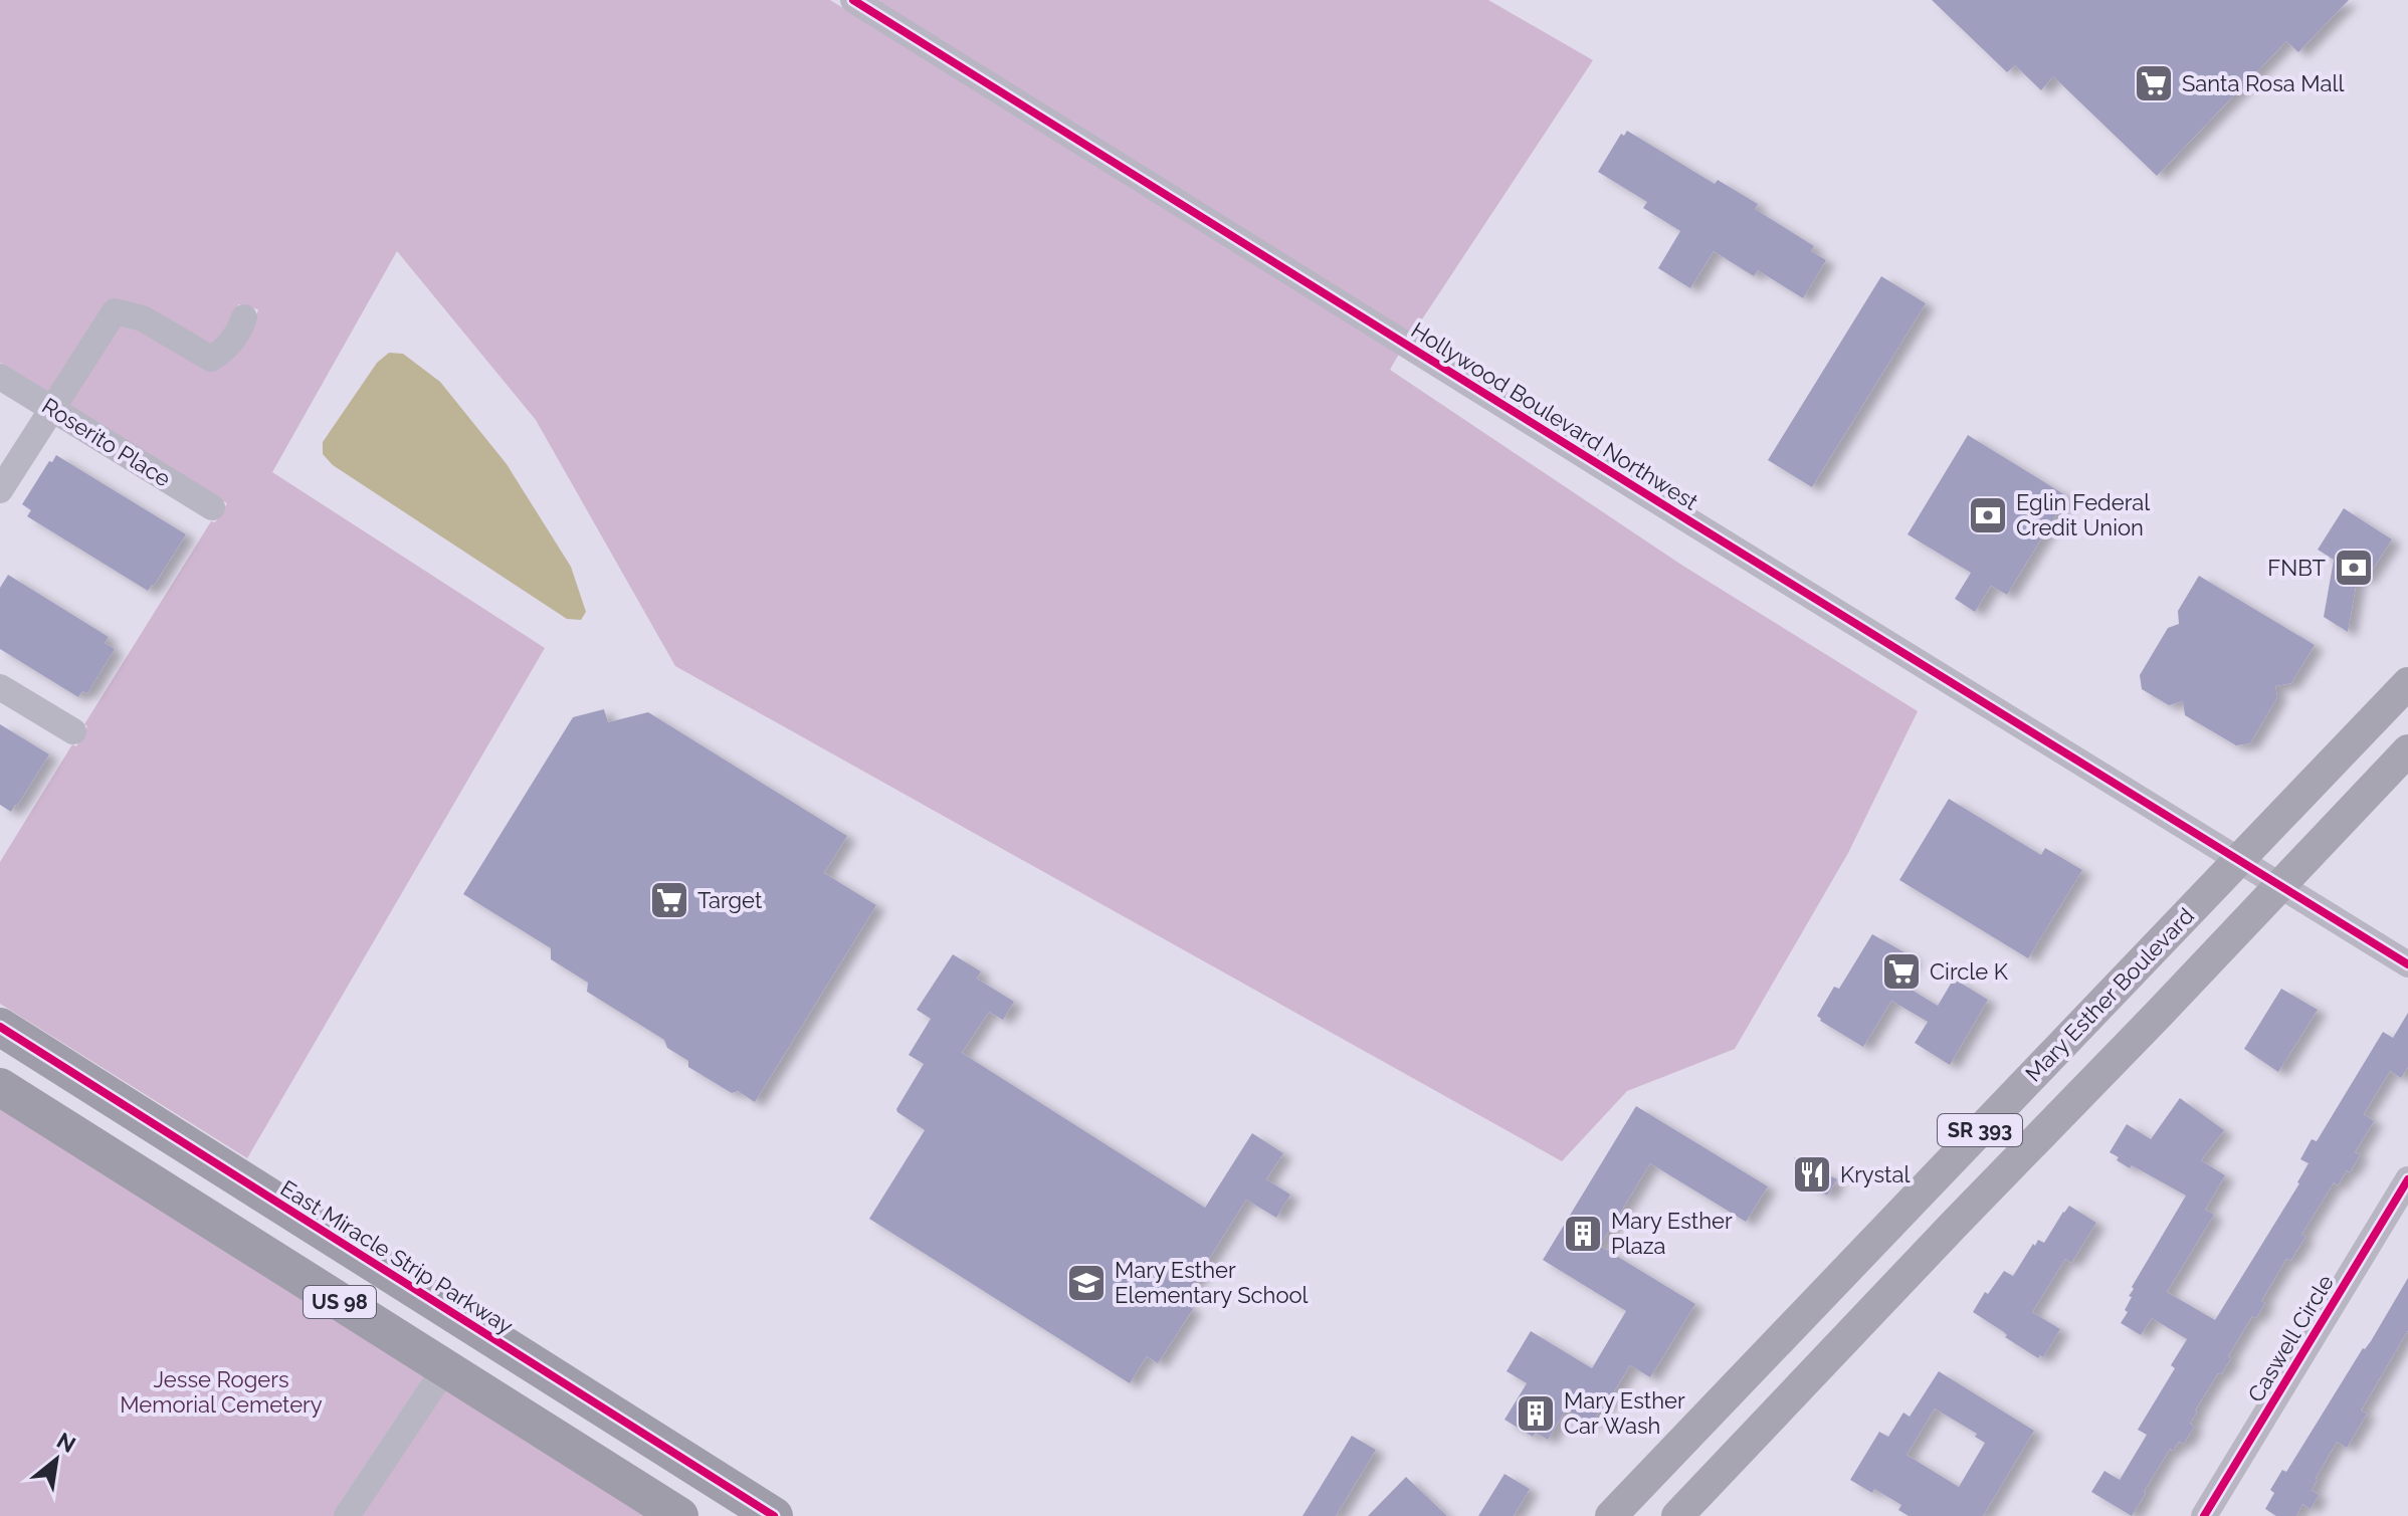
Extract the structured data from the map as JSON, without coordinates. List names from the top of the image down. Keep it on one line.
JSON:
{"streets":{"highway":["East Miracle Strip Parkway","US 98"],"main road":["Mary Esther Boulevard","SR 393"],"street":["Hollywood Boulevard Northwest","Roserito Place","Caswell Circle"]},"crossings":[["Hollywood Boulevard Northwest","Mary Esther Boulevard"],["Hollywood Boulevard Northwest","SR 393"]],"parks":["Jesse Rogers Memorial Cemetery"],"places":{"supermarket":["Santa Rosa Mall","Target","Circle K"],"bank":["Eglin Federal Credit Union","FNBT"],"restaurant":["Krystal"],"building":["Mary Esther Plaza","Mary Esther Car Wash"],"school or university":["Mary Esther Elementary School"]},"north":"top right"}
